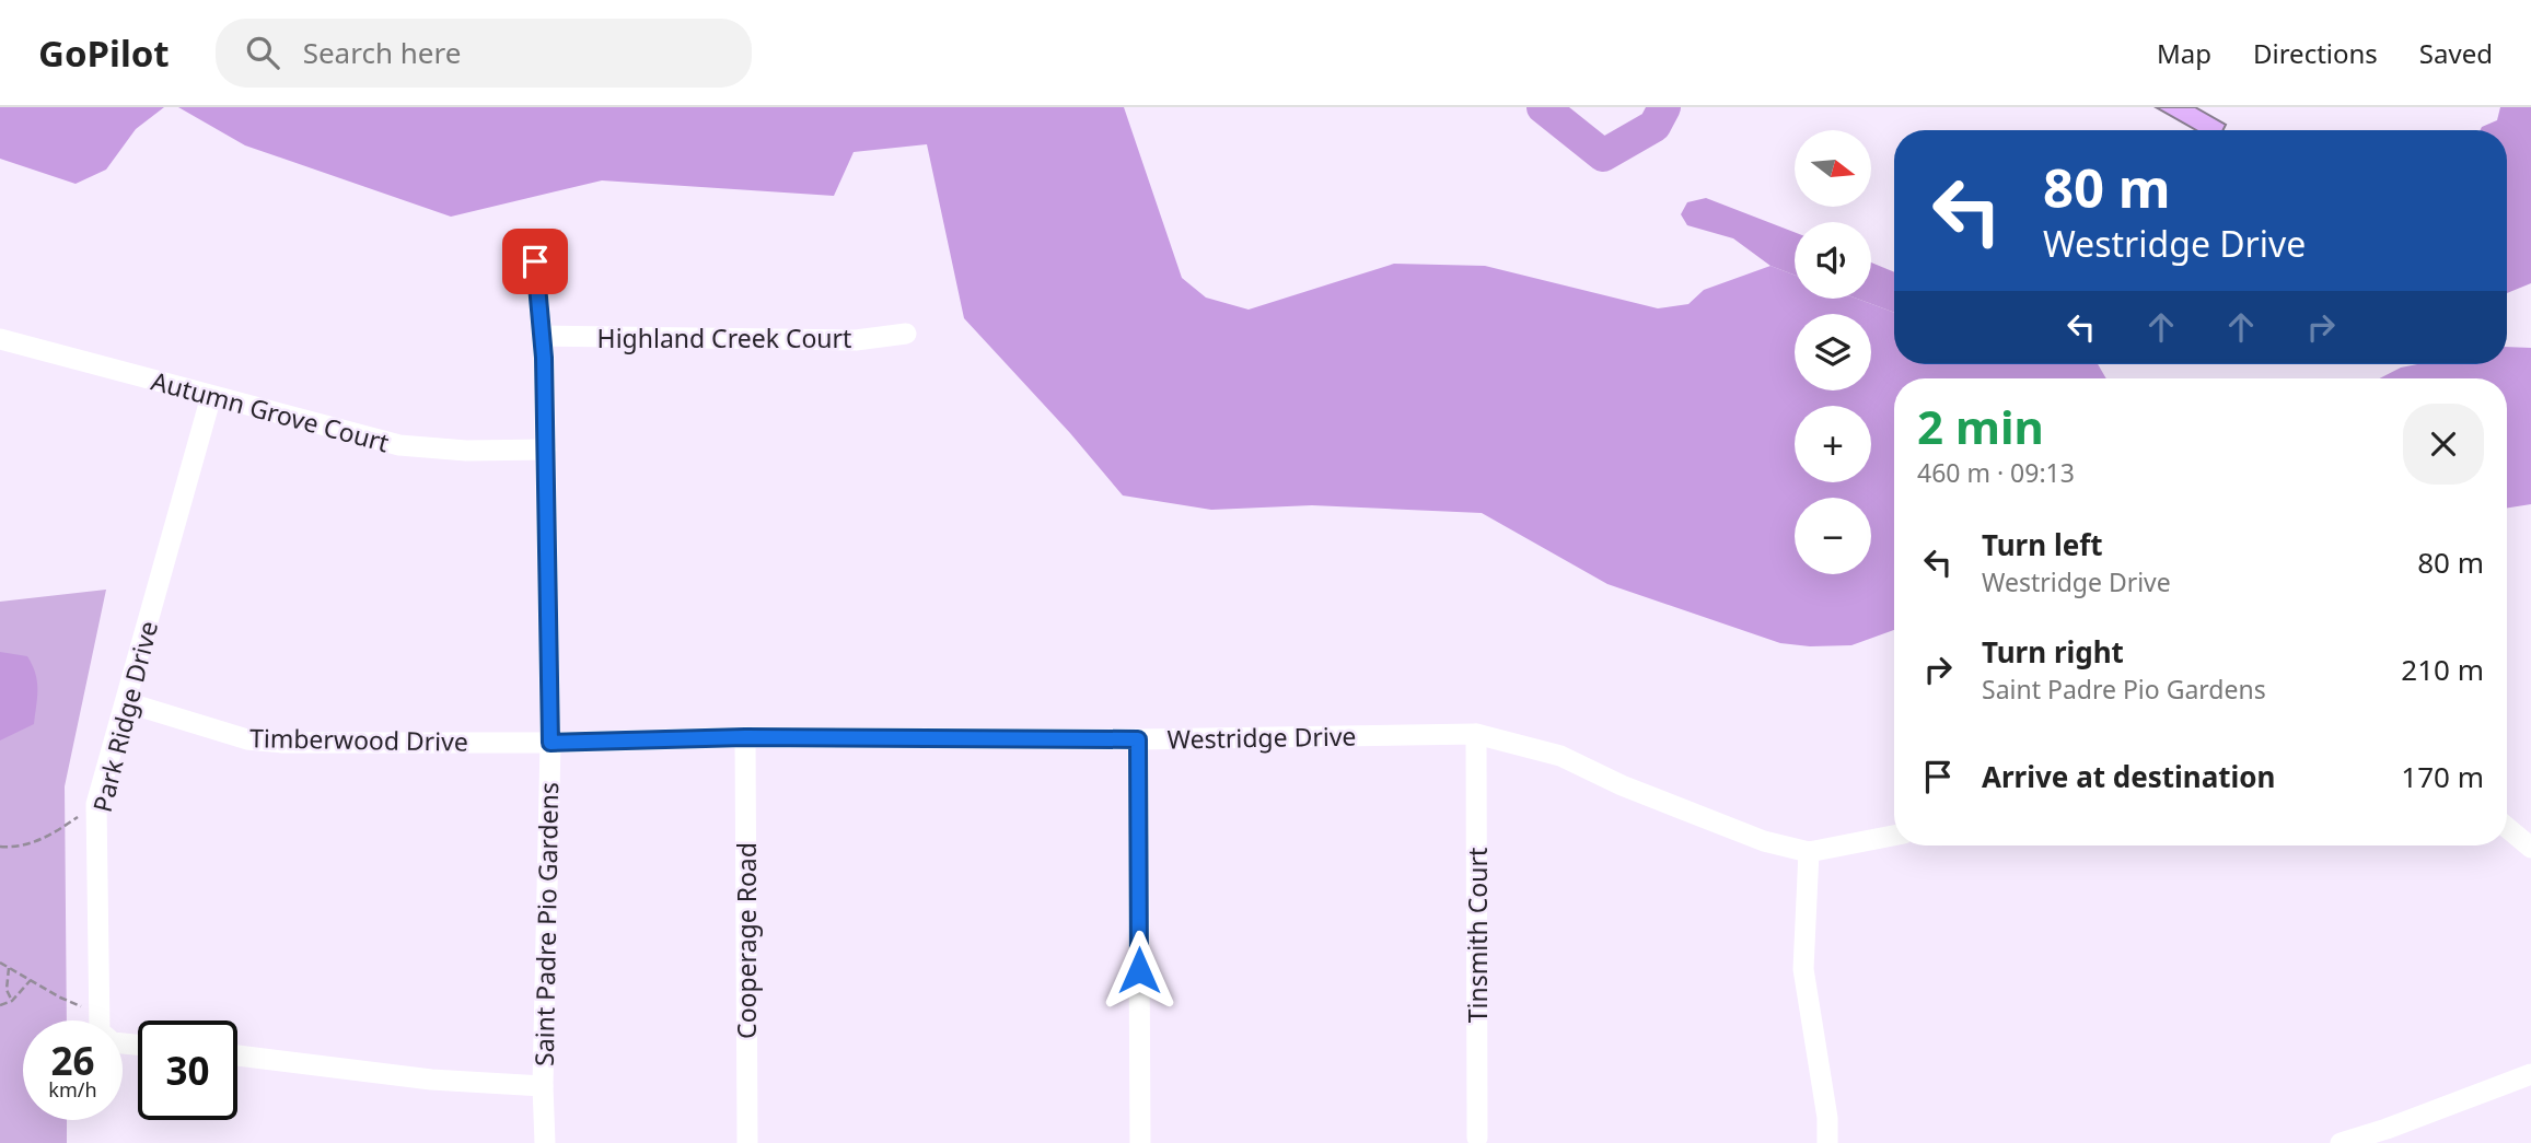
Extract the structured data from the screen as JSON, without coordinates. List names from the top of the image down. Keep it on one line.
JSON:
{"streets":{"street":["Highland Creek Court","Autumn Grove Court","Park Ridge Drive","Westridge Drive","Timberwood Drive","Saint Padre Pio Gardens","Tinsmith Court","Cooperage Road"]},"crossings":[["Highland Creek Court","Saint Padre Pio Gardens"],["Autumn Grove Court","Park Ridge Drive"],["Autumn Grove Court","Saint Padre Pio Gardens"],["Park Ridge Drive","Timberwood Drive"],["Westridge Drive","Timberwood Drive"],["Westridge Drive","Saint Padre Pio Gardens"],["Westridge Drive","Tinsmith Court"],["Westridge Drive","Cooperage Road"],["Timberwood Drive","Saint Padre Pio Gardens"]],"north":"right","page":{"header":"GoPilot","search":"Search here","nav":["Map","Directions","Saved"],"map_buttons":["+","−"],"turn":["80 m","Westridge Drive"],"heading":["2 min","460 m · 09:13"],"list":[{"name":"Turn left","note":"Westridge Drive","value":"80 m"},{"name":"Turn right","note":"Saint Padre Pio Gardens","value":"210 m"},{"name":"Arrive at destination","value":"170 m"}],"speed":"26 km/h","limit":"30"}}
